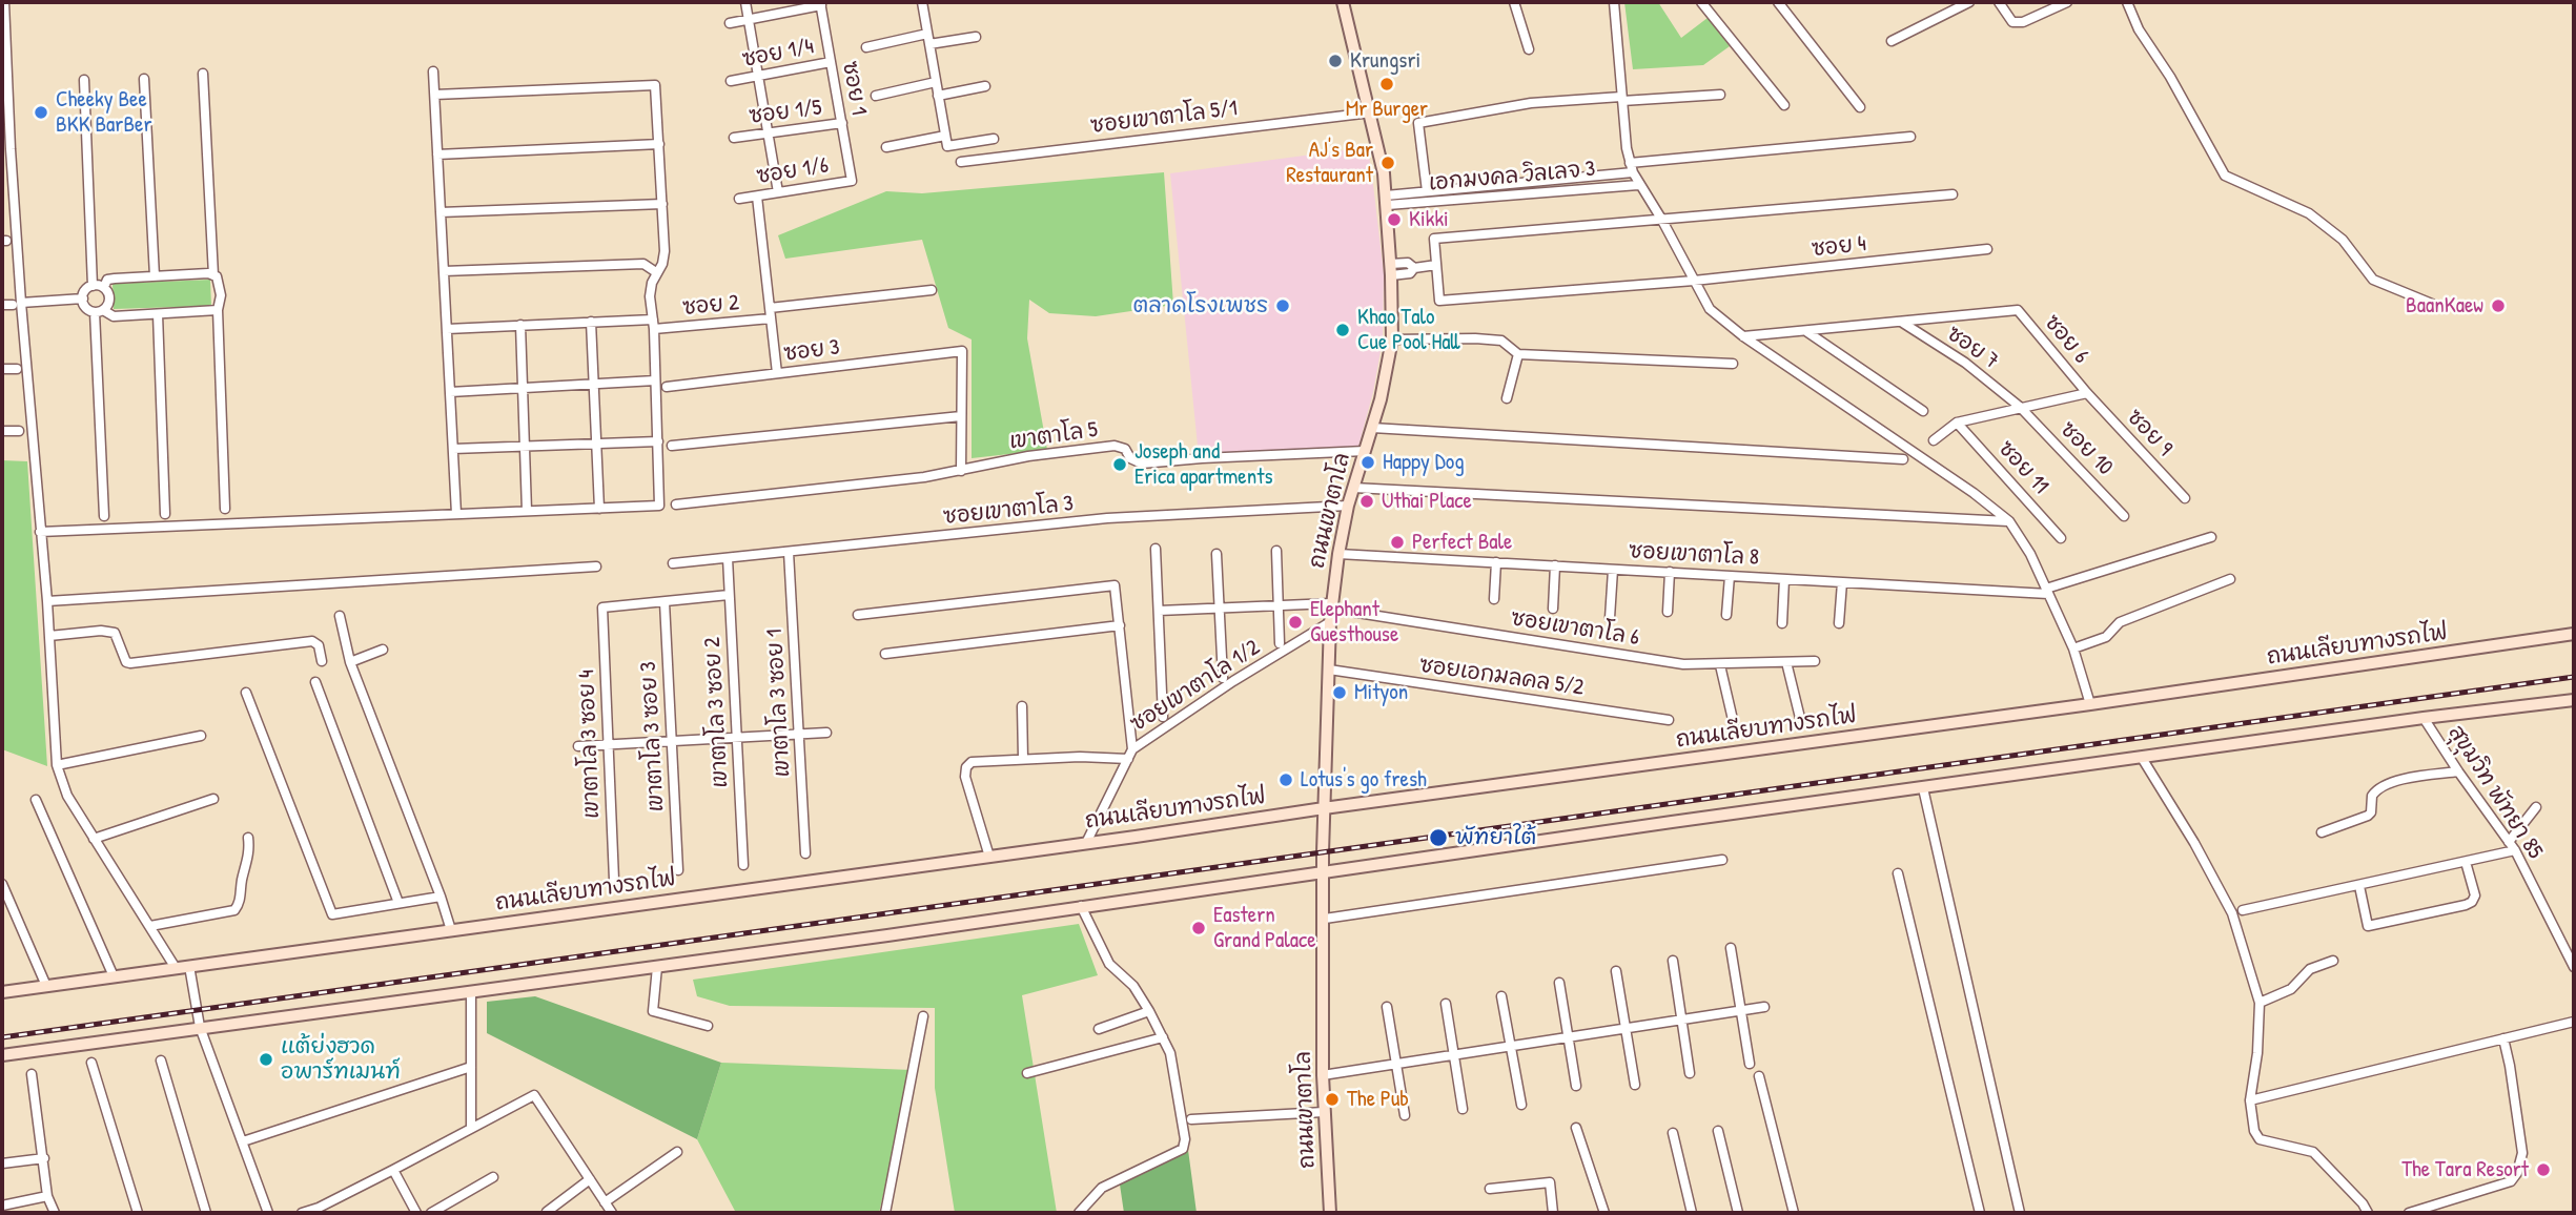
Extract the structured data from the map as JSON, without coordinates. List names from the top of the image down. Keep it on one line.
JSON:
{"streets":{"street":["ซอย 1/4","ซอย 1","ซอย 1/5","ซอยเขาตาโล 5/1","ซอย 1/6","เอกมงคล วิลเลจ 3","ซอย 4","ซอย 2","ซอย 6","ซอย 7","ซอย 3","ซอย 9","เขาตาโล 5","ซอย 10","ซอย 11","ซอยเขาตาโล 3","ถนนเขาตาโล","ซอยเขาตาโล 8","ซอยเขาตาโล 6","ถนนเลียบทางรถไฟ","ซอยเอกมลคล 5/2","ซอยเขาตาโล 1/2","เขาตาโล 3 ซอย 1","เขาตาโล 3 ซอย 2","เขาตาโล 3 ซอย 3","เขาตาโล 3 ซอย 4","สุขุมวิท พัทยา 85"]},"crossings":[["ซอย 1/4","ซอย 1"],["ซอย 1","ซอย 1/5"],["ซอย 1","ซอย 1/6"],["ซอยเขาตาโล 5/1","ถนนเขาตาโล"],["เอกมงคล วิลเลจ 3","ถนนเขาตาโล"],["ซอย 6","ซอย 7"],["ซอย 6","ซอย 9"],["ซอย 7","ซอย 10"],["เขาตาโล 5","ถนนเขาตาโล"],["ซอยเขาตาโล 3","ถนนเขาตาโล"],["ซอยเขาตาโล 3","เขาตาโล 3 ซอย 1"],["ซอยเขาตาโล 3","เขาตาโล 3 ซอย 2"],["ถนนเขาตาโล","ซอยเขาตาโล 8"],["ถนนเขาตาโล","ซอยเขาตาโล 6"],["ถนนเขาตาโล","ถนนเลียบทางรถไฟ"],["ถนนเขาตาโล","ซอยเอกมลคล 5/2"],["ถนนเขาตาโล","ซอยเขาตาโล 1/2"],["ถนนเลียบทางรถไฟ","ซอยเขาตาโล 1/2"],["เขาตาโล 3 ซอย 3","เขาตาโล 3 ซอย 4"]],"places":["Krungsri","Mr Burger","Cheeky Bee BKK BarBer","AJ's Bar Restaurant","Kikki","ตลาดโรงเพชร","BaanKaew","Khao Talo Cue Pool Hall","Happy Dog","Joseph and Erica apartments","Uthai Place","Perfect Bale","Elephant Guesthouse","Mityon","Lotus's go fresh","พัทยาใต้","Eastern Grand Palace","แต้ย่งฮวด อพาร์ทเมนท์","The Pub","The Tara Resort"]}
